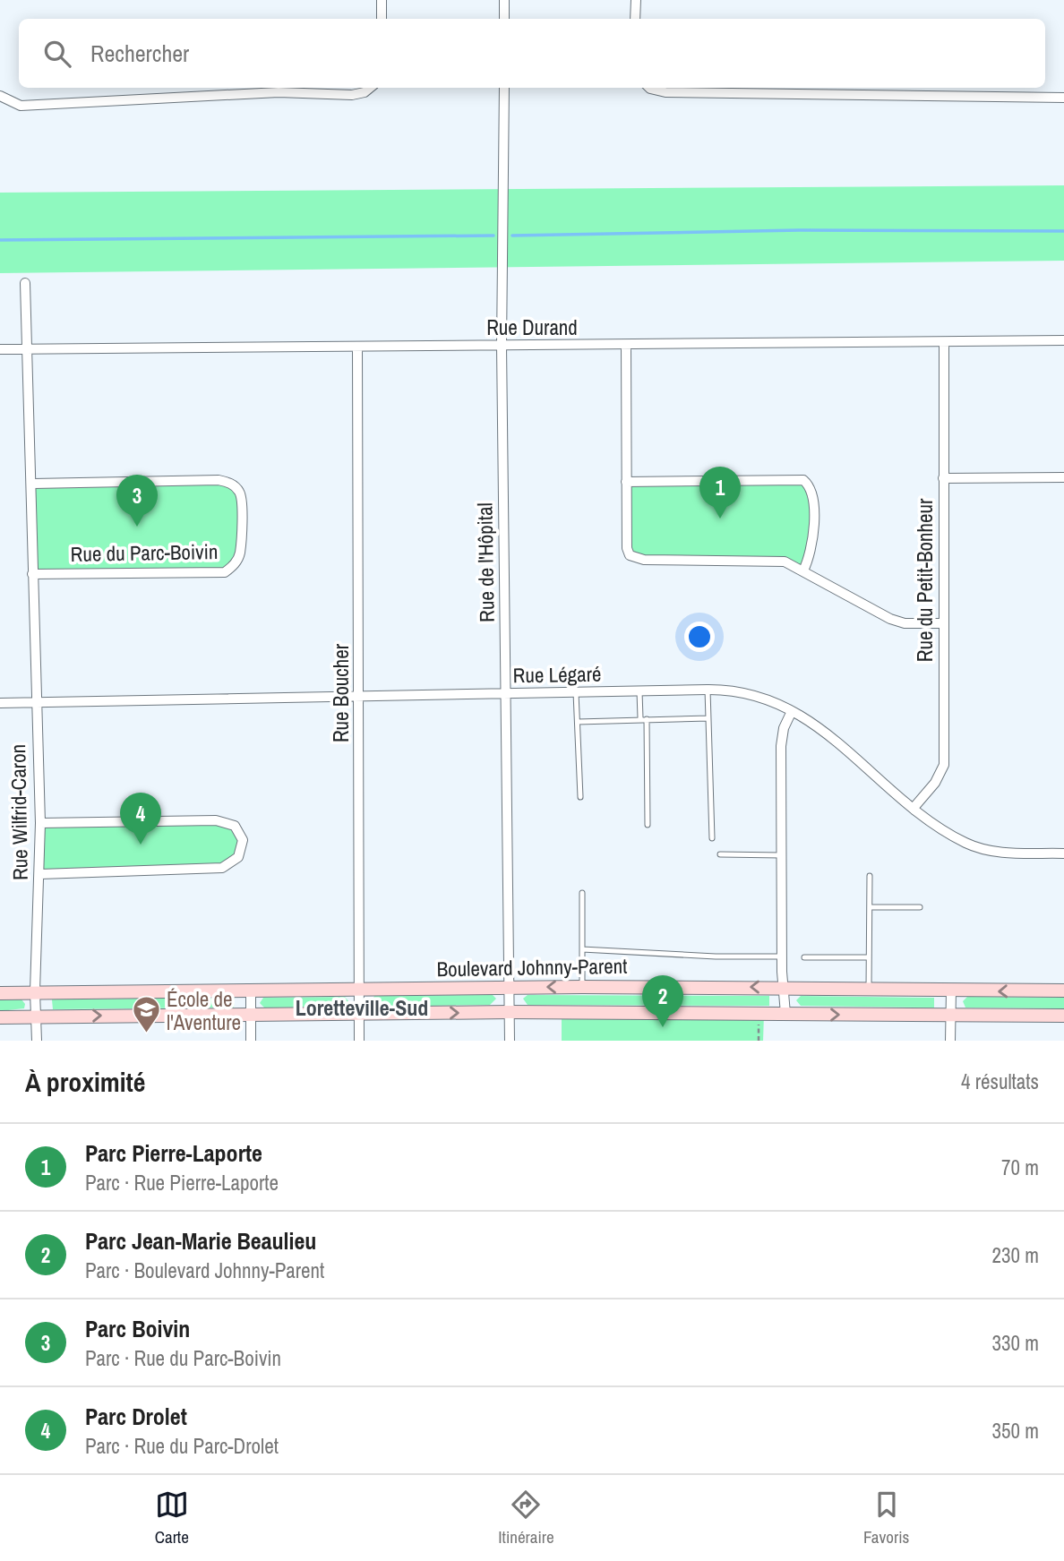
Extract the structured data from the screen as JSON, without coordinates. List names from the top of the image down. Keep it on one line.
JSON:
{"streets":{"street":["Rue Durand","Rue du Parc-Boivin","Rue de l'Hôpital","Rue du Petit-Bonheur","Rue Légaré","Rue Boucher","Rue Wilfrid-Caron","Boulevard Johnny-Parent"]},"crossings":[["Rue Durand","Rue de l'Hôpital"],["Rue Durand","Rue du Petit-Bonheur"],["Rue Durand","Rue Boucher"],["Rue Durand","Rue Wilfrid-Caron"],["Rue du Parc-Boivin","Rue Wilfrid-Caron"],["Rue de l'Hôpital","Rue Légaré"],["Rue de l'Hôpital","Boulevard Johnny-Parent"],["Rue du Petit-Bonheur","Rue Légaré"],["Rue Légaré","Rue Boucher"],["Rue Légaré","Rue Wilfrid-Caron"],["Rue Boucher","Boulevard Johnny-Parent"],["Rue Wilfrid-Caron","Boulevard Johnny-Parent"]],"districts":["Loretteville-Sud"],"places":{"school or university":["École de l'Aventure"]},"page":{"search":"Rechercher","pins":["1","3","4","2"],"heading":["À proximité","4 résultats"],"list":[{"mark":"1","name":"Parc Pierre-Laporte","note":"Parc · Rue Pierre-Laporte","value":"70 m"},{"mark":"2","name":"Parc Jean-Marie Beaulieu","note":"Parc · Boulevard Johnny-Parent","value":"230 m"},{"mark":"3","name":"Parc Boivin","note":"Parc · Rue du Parc-Boivin","value":"330 m"},{"mark":"4","name":"Parc Drolet","note":"Parc · Rue du Parc-Drolet","value":"350 m"}],"nav":["Carte","Itinéraire","Favoris"]}}
